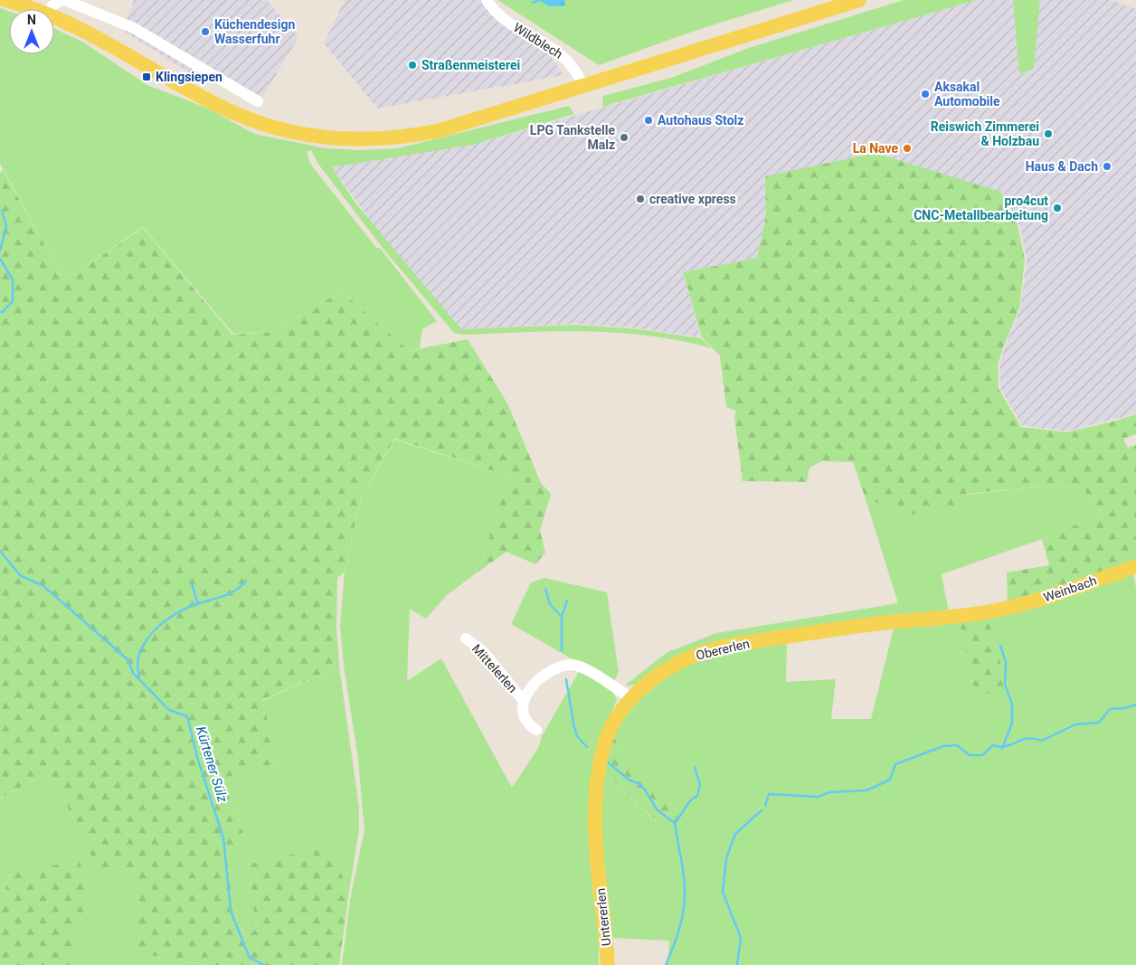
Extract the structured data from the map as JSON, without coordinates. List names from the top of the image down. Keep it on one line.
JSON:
{"streets":{"main road":["Weinbach","Obererlen","Untererlen"],"street":["Wildblech","Mittelerlen"]},"crossings":[["Weinbach","Obererlen"],["Obererlen","Mittelerlen"],["Obererlen","Untererlen"]],"water":["Kürtener Sülz"],"places":{"other":["Küchendesign Wasserfuhr","Straßenmeisterei","Aksakal Automobile","Autohaus Stolz","Reiswich Zimmerei & Holzbau","LPG Tankstelle Malz","La Nave","Haus & Dach","creative xpress","pro4cut CNC-Metallbearbeitung"],"transit":["Klingsiepen"]},"north":"top"}
